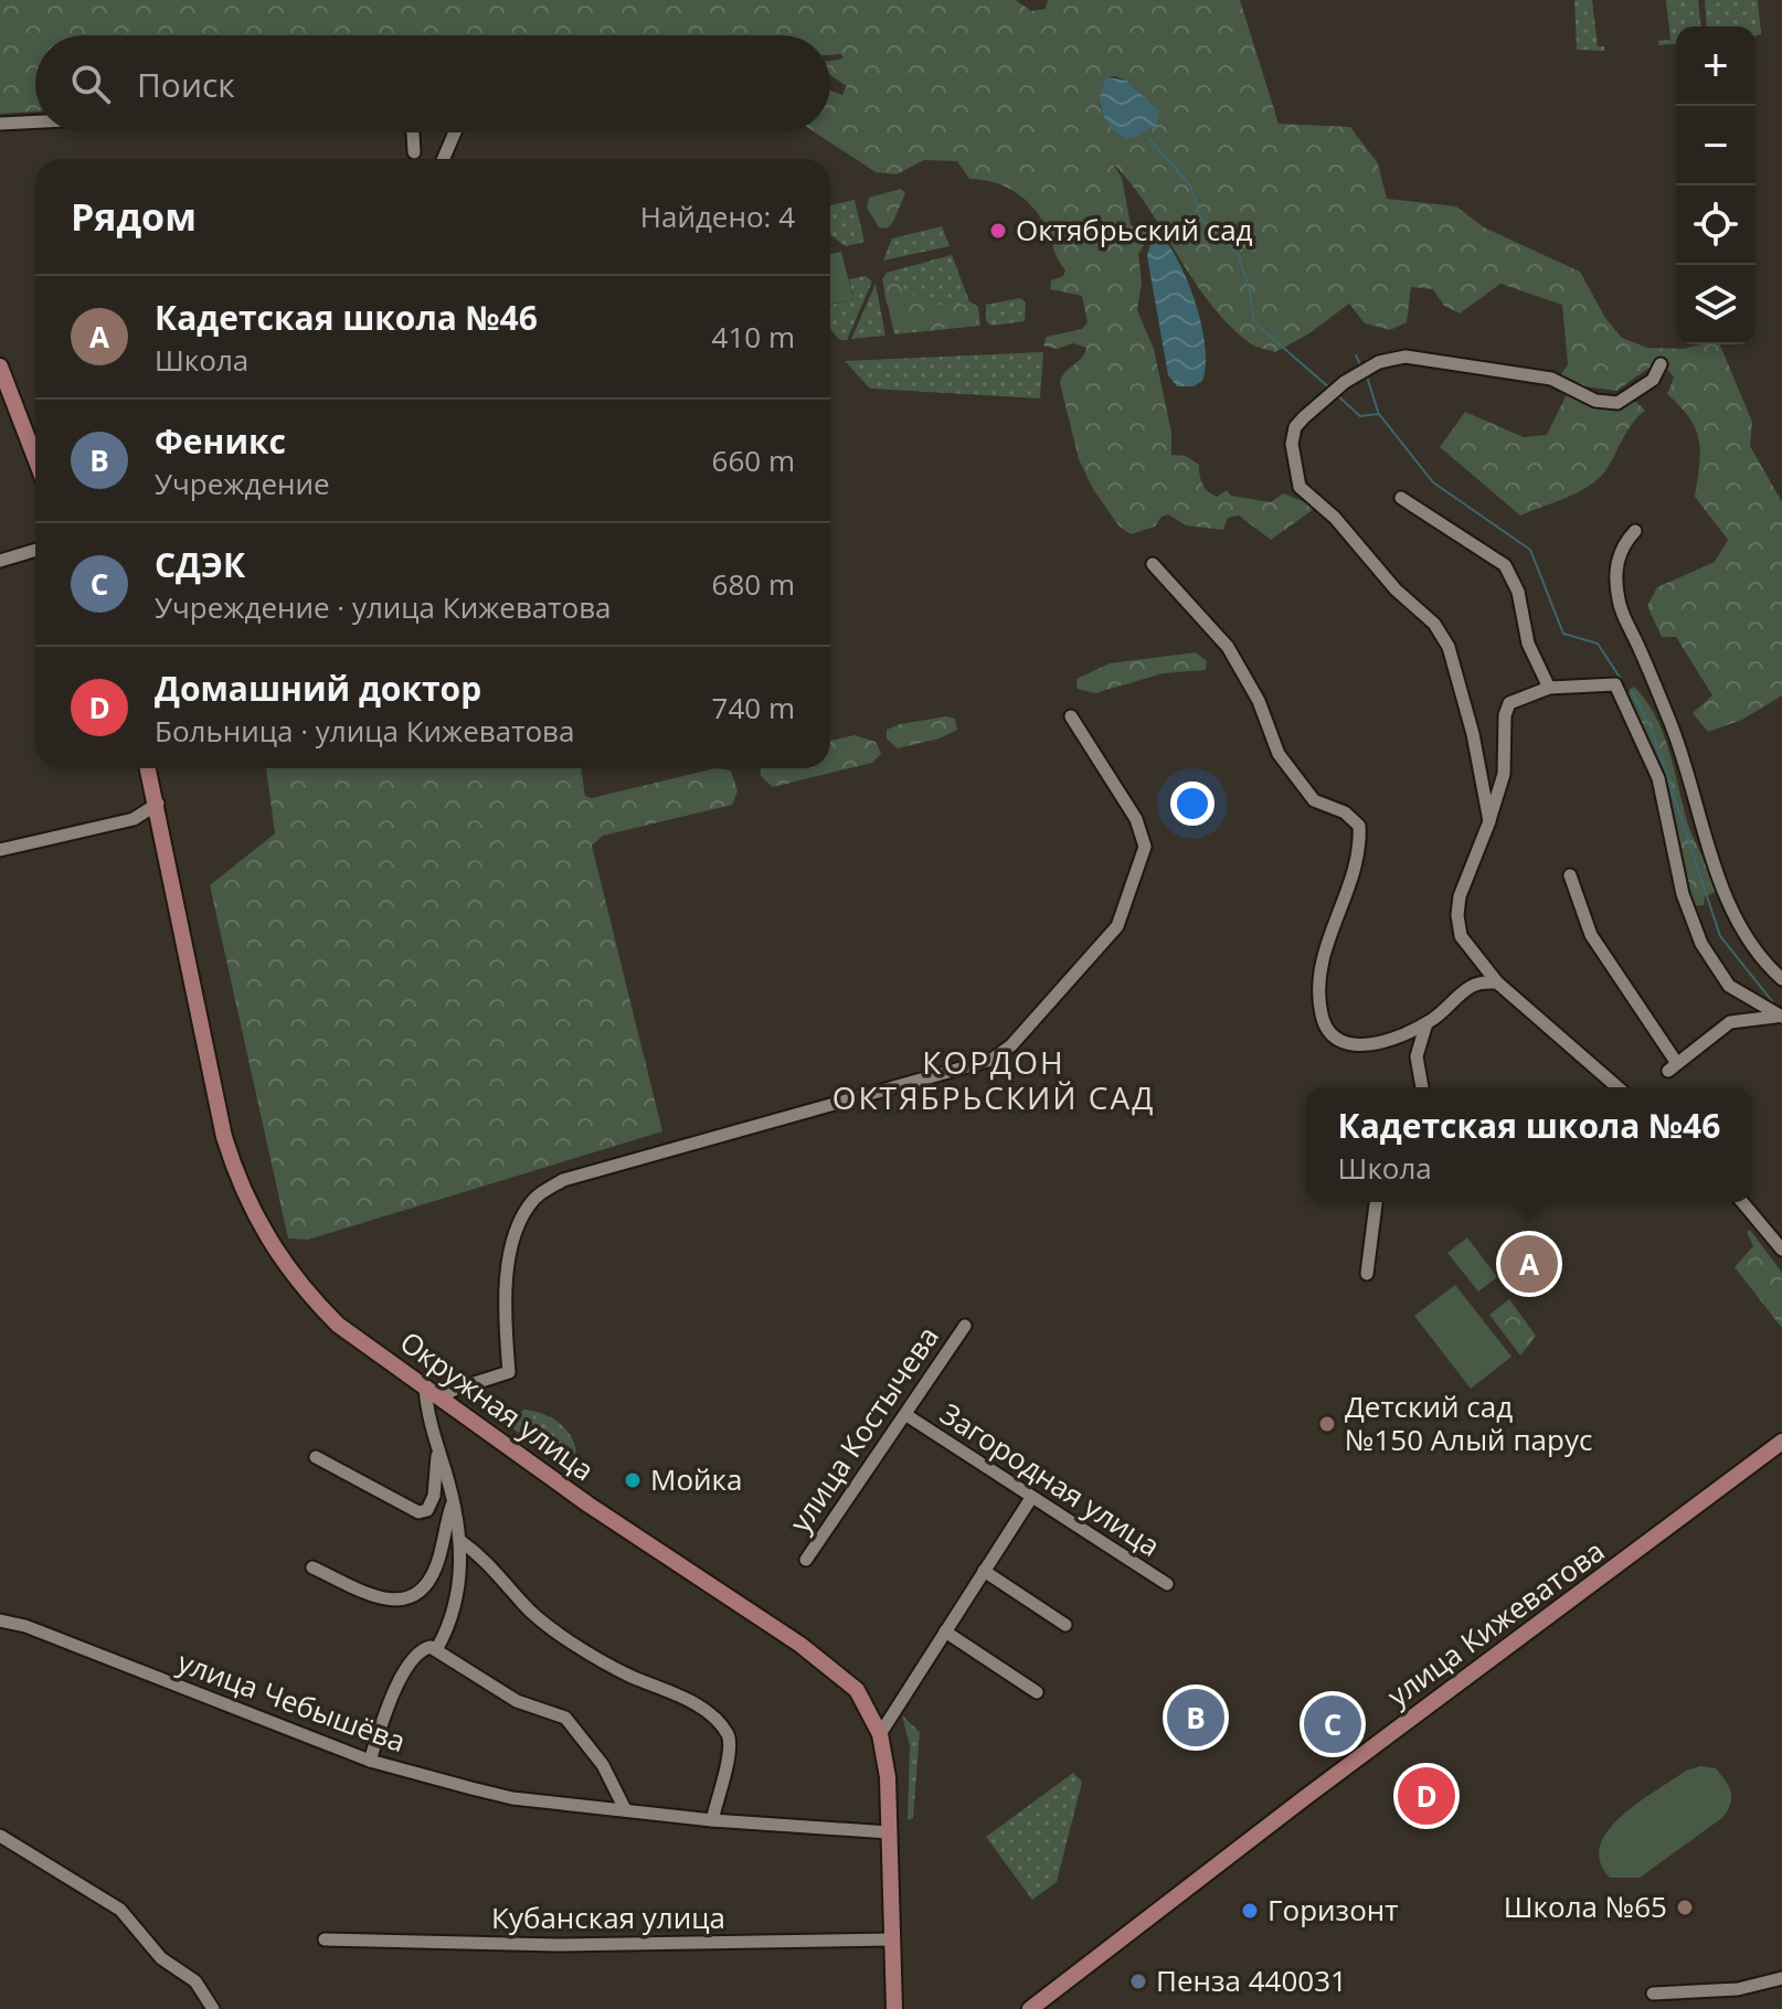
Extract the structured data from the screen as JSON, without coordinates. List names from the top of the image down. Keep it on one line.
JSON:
{"streets":{"main road":["Окружная улица","улица Кижеватова"],"street":["улица Костычева","Загородная улица","улица Чебышёва","Кубанская улица"]},"crossings":[["Окружная улица","улица Чебышёва"],["Окружная улица","Кубанская улица"],["улица Костычева","Загородная улица"]],"districts":["КОРДОН ОКТЯБРЬСКИЙ САД"],"places":["Октябрьский сад","Детский сад №150 Алый парус","Мойка","Школа №65","Горизонт","Пенза 440031"],"page":{"map_buttons":["+","−"],"search":"Поиск","heading":["Рядом","Найдено: 4"],"list":[{"mark":"A","name":"Кадетская школа №46","note":"Школа","value":"410 m"},{"mark":"B","name":"Феникс","note":"Учреждение","value":"660 m"},{"mark":"C","name":"СДЭК","note":"Учреждение · улица Кижеватова","value":"680 m"},{"mark":"D","name":"Домашний доктор","note":"Больница · улица Кижеватова","value":"740 m"}],"popup":["Кадетская школа №46","Школа"],"pins":["A","B","C","D"]}}
